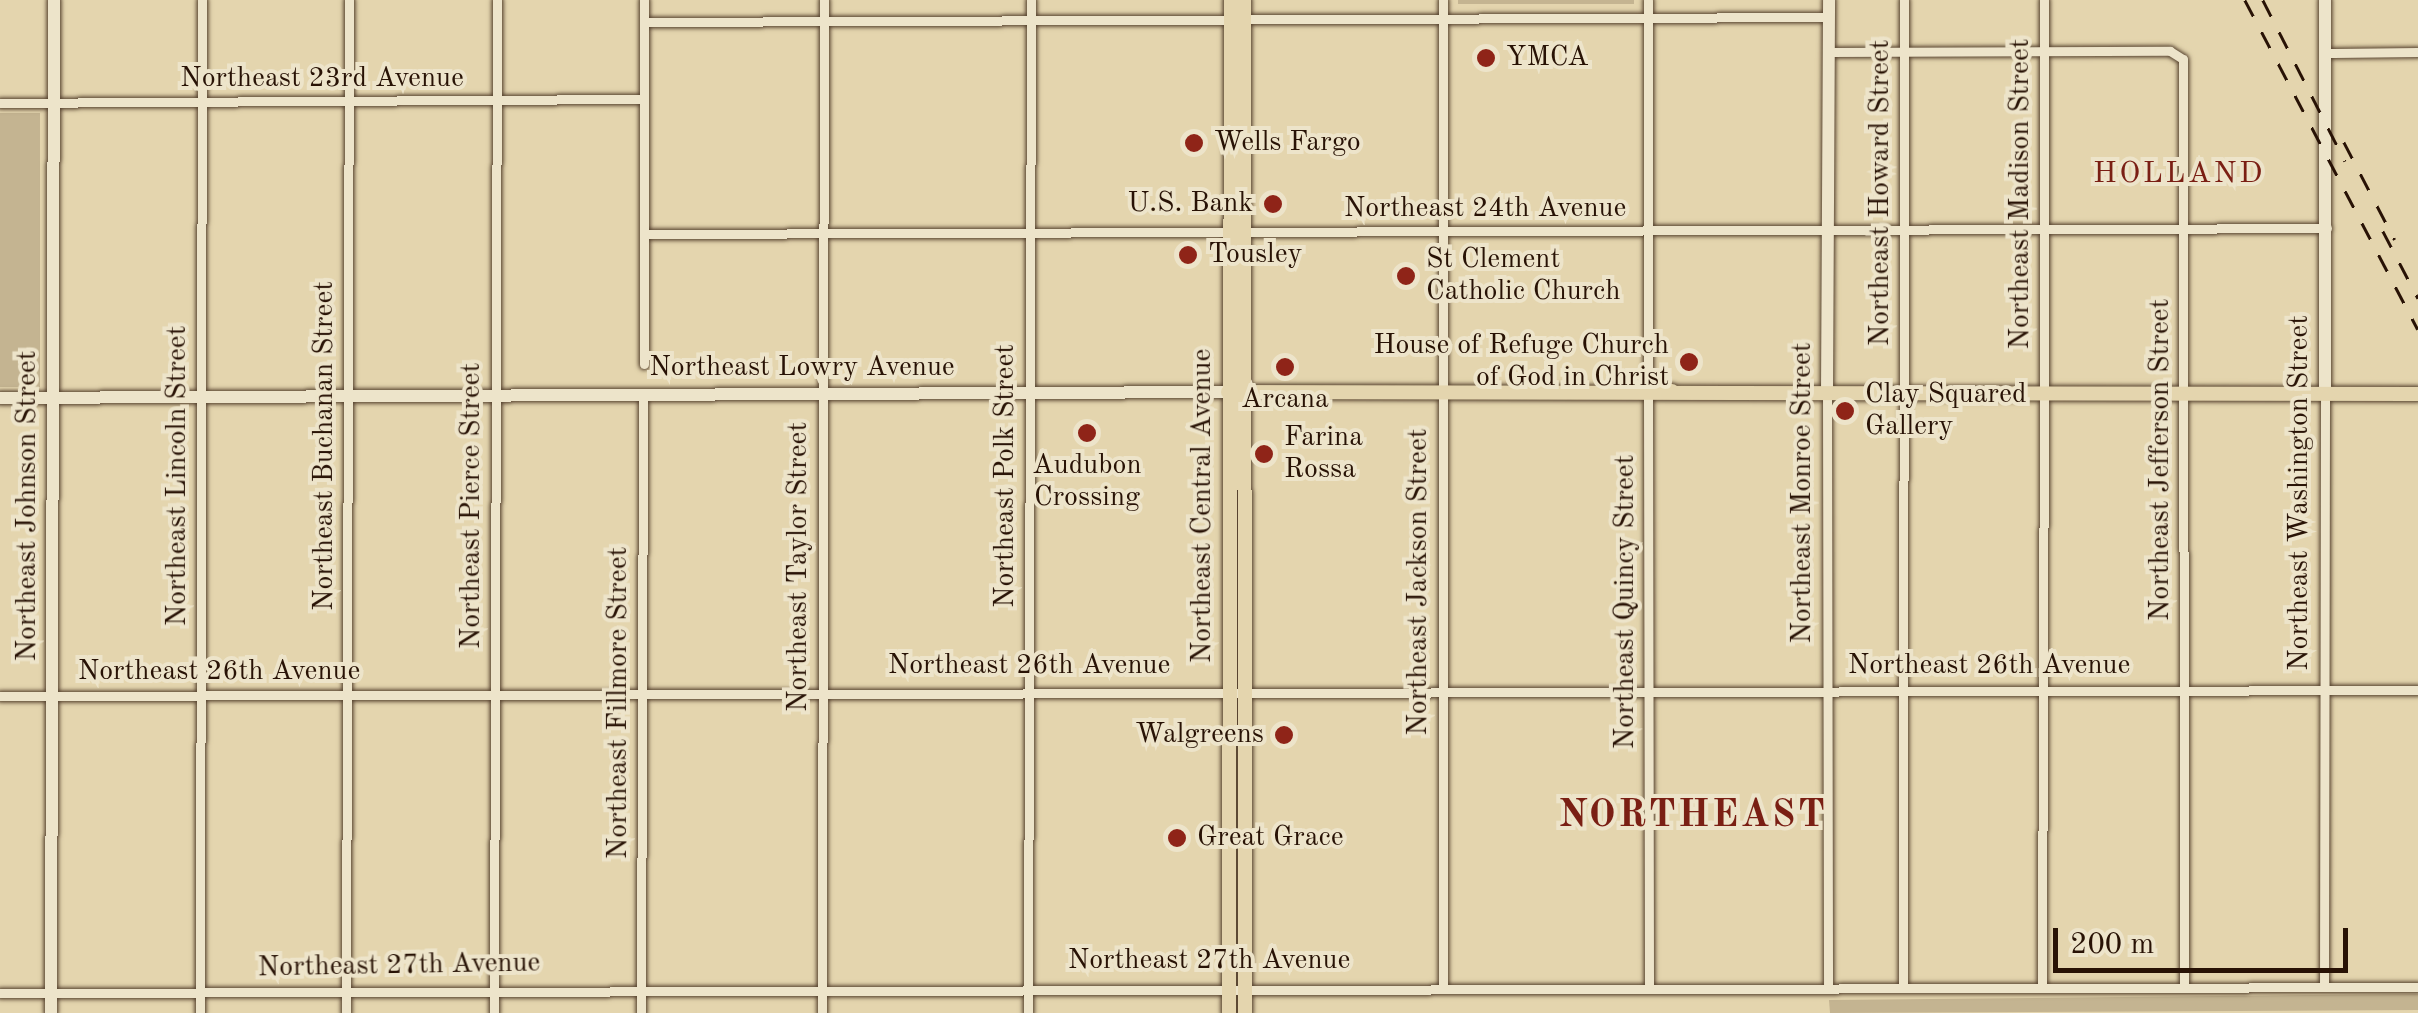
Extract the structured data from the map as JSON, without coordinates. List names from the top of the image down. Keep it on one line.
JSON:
{"streets":{"main road":["Northeast Lowry Avenue","Northeast Monroe Street","Northeast Washington Street","Northeast Johnson Street","Northeast Central Avenue"],"street":["Northeast 23rd Avenue","Northeast Howard Street","Northeast Madison Street","Northeast 24th Avenue","Northeast Buchanan Street","Northeast Jefferson Street","Northeast Lincoln Street","Northeast Polk Street","Northeast Pierce Street","Northeast Taylor Street","Northeast Jackson Street","Northeast Quincy Street","Northeast 26th Avenue","Northeast Fillmore Street","Northeast 27th Avenue"]},"crossings":[["Northeast 23rd Avenue","Northeast Buchanan Street"],["Northeast 23rd Avenue","Northeast Lincoln Street"],["Northeast 23rd Avenue","Northeast Johnson Street"],["Northeast 23rd Avenue","Northeast Pierce Street"],["Northeast Howard Street","Northeast 24th Avenue"],["Northeast Howard Street","Northeast Lowry Avenue"],["Northeast Howard Street","Northeast 26th Avenue"],["Northeast Howard Street","Northeast 27th Avenue"],["Northeast Madison Street","Northeast 24th Avenue"],["Northeast Madison Street","Northeast Lowry Avenue"],["Northeast Madison Street","Northeast Jefferson Street"],["Northeast Madison Street","Northeast 26th Avenue"],["Northeast Madison Street","Northeast 27th Avenue"],["Northeast 24th Avenue","Northeast Jefferson Street"],["Northeast 24th Avenue","Northeast Polk Street"],["Northeast 24th Avenue","Northeast Monroe Street"],["Northeast 24th Avenue","Northeast Washington Street"],["Northeast 24th Avenue","Northeast Central Avenue"],["Northeast 24th Avenue","Northeast Taylor Street"],["Northeast 24th Avenue","Northeast Jackson Street"],["Northeast 24th Avenue","Northeast Quincy Street"],["Northeast Lowry Avenue","Northeast Buchanan Street"],["Northeast Lowry Avenue","Northeast Jefferson Street"],["Northeast Lowry Avenue","Northeast Lincoln Street"],["Northeast Lowry Avenue","Northeast Polk Street"],["Northeast Lowry Avenue","Northeast Monroe Street"],["Northeast Lowry Avenue","Northeast Washington Street"],["Northeast Lowry Avenue","Northeast Johnson Street"],["Northeast Lowry Avenue","Northeast Pierce Street"],["Northeast Lowry Avenue","Northeast Central Avenue"],["Northeast Lowry Avenue","Northeast Taylor Street"],["Northeast Lowry Avenue","Northeast Jackson Street"],["Northeast Lowry Avenue","Northeast Quincy Street"],["Northeast Lowry Avenue","Northeast Fillmore Street"],["Northeast Buchanan Street","Northeast 26th Avenue"],["Northeast Buchanan Street","Northeast 27th Avenue"],["Northeast Jefferson Street","Northeast 26th Avenue"],["Northeast Jefferson Street","Northeast 27th Avenue"],["Northeast Lincoln Street","Northeast 26th Avenue"],["Northeast Lincoln Street","Northeast 27th Avenue"],["Northeast Polk Street","Northeast 26th Avenue"],["Northeast Polk Street","Northeast 27th Avenue"],["Northeast Monroe Street","Northeast 26th Avenue"],["Northeast Monroe Street","Northeast 27th Avenue"],["Northeast Washington Street","Northeast 26th Avenue"],["Northeast Washington Street","Northeast 27th Avenue"],["Northeast Johnson Street","Northeast 26th Avenue"],["Northeast Johnson Street","Northeast 27th Avenue"],["Northeast Pierce Street","Northeast 26th Avenue"],["Northeast Pierce Street","Northeast 27th Avenue"],["Northeast Central Avenue","Northeast 26th Avenue"],["Northeast Central Avenue","Northeast 27th Avenue"],["Northeast Taylor Street","Northeast 26th Avenue"],["Northeast Taylor Street","Northeast 27th Avenue"],["Northeast Jackson Street","Northeast 26th Avenue"],["Northeast Jackson Street","Northeast 27th Avenue"],["Northeast Quincy Street","Northeast 26th Avenue"],["Northeast Quincy Street","Northeast 27th Avenue"],["Northeast 26th Avenue","Northeast Fillmore Street"],["Northeast Fillmore Street","Northeast 27th Avenue"]],"districts":["HOLLAND","NORTHEAST"],"places":["YMCA","Wells Fargo","U.S. Bank","Tousley","St Clement Catholic Church","House of Refuge Church of God in Christ","Arcana","Clay Squared Gallery","Audubon Crossing","Farina Rossa","Walgreens","Great Grace"],"scale_bar":"200 m"}
